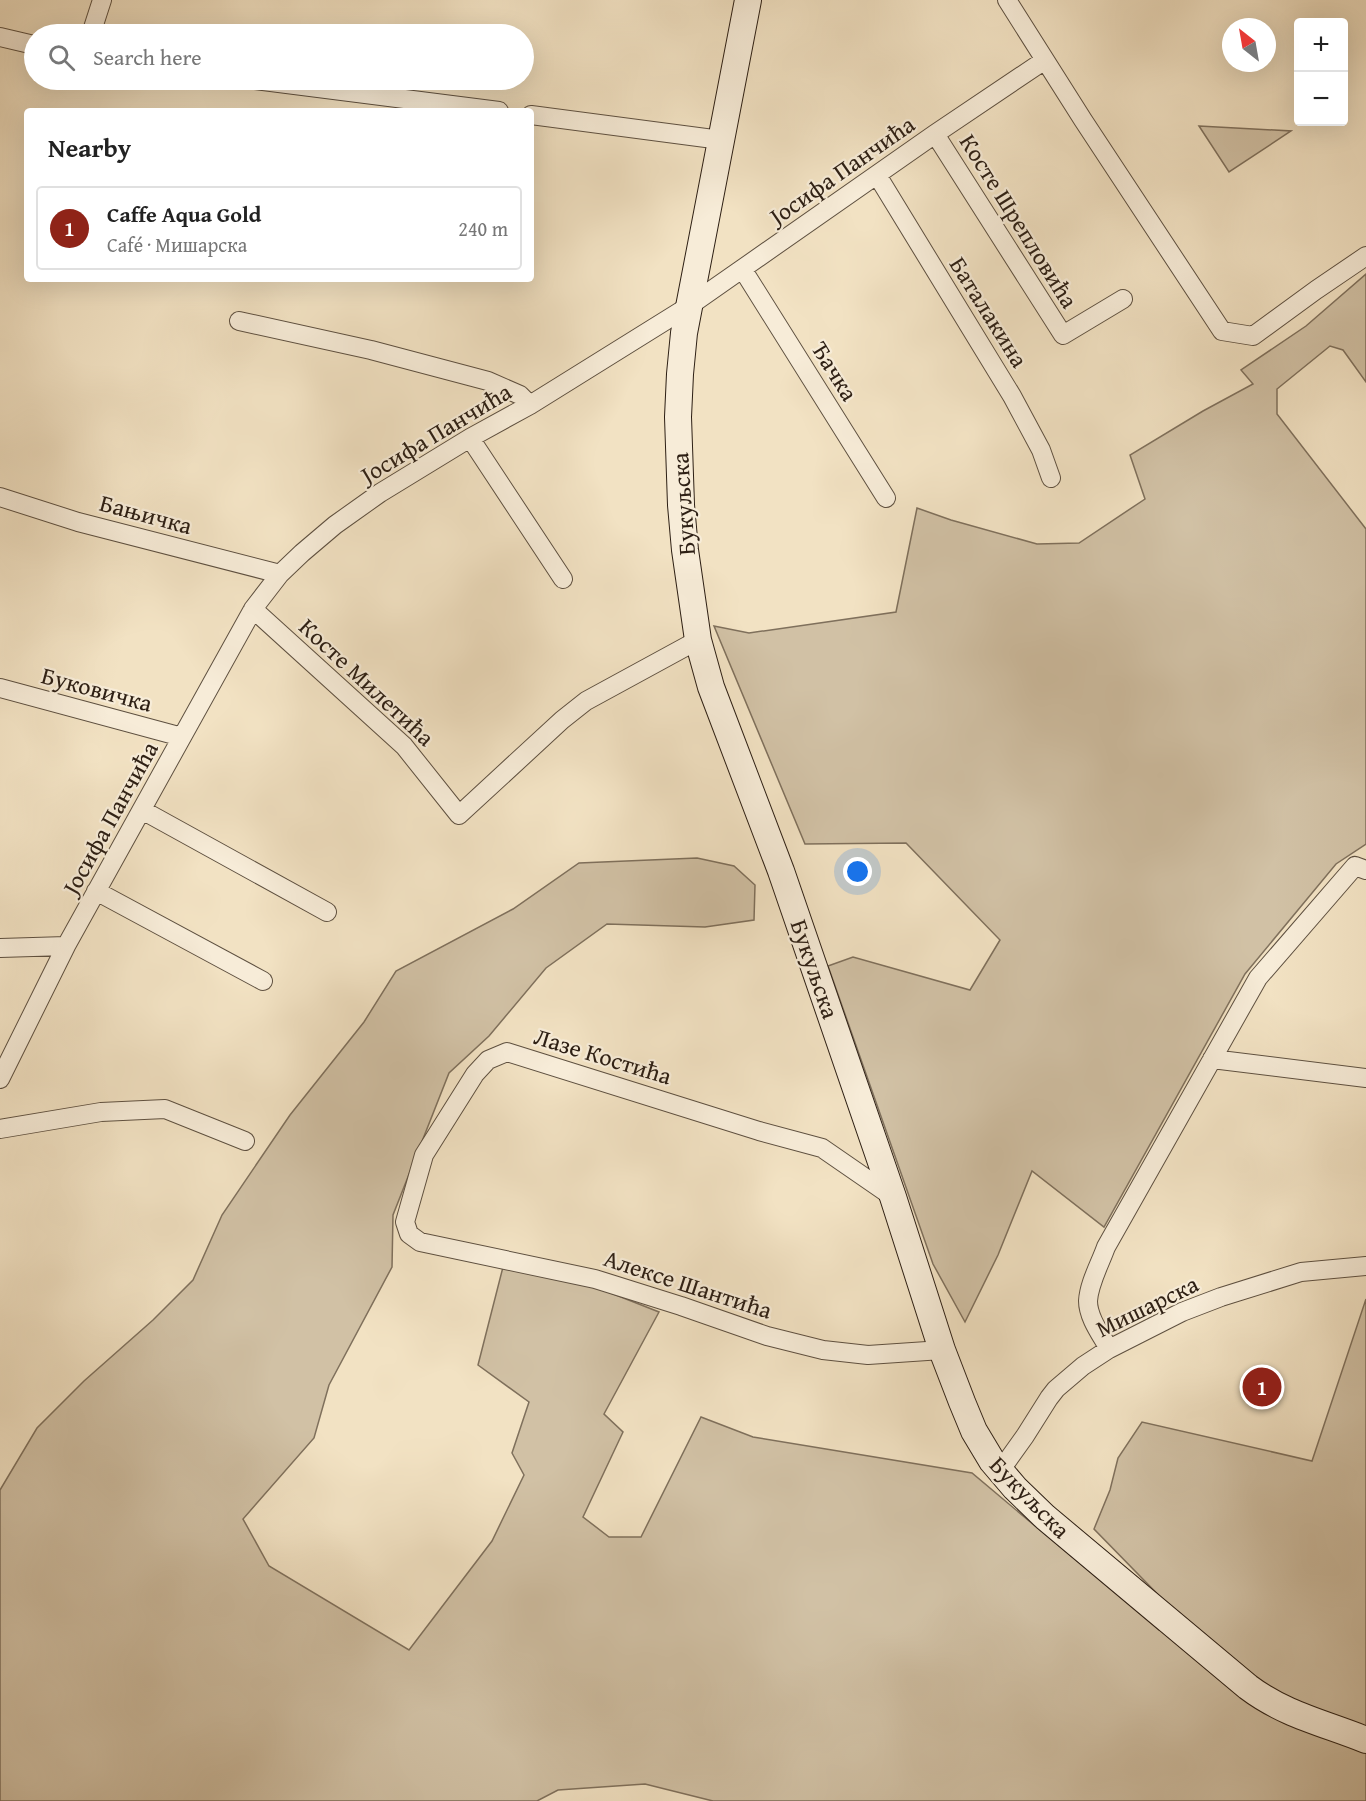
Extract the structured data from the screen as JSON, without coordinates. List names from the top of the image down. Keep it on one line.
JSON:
{"streets":{"main road":["Букуљска"],"street":["Јосифа Панчића","Косте Шрепловића","Баталакина","Ђачка","Бањичка","Косте Милетића","Буковичка","Лазе Костића","Алексе Шантића","Мишарска"]},"crossings":[["Јосифа Панчића","Косте Шрепловића"],["Јосифа Панчића","Баталакина"],["Јосифа Панчића","Ђачка"],["Јосифа Панчића","Букуљска"],["Јосифа Панчића","Бањичка"],["Јосифа Панчића","Косте Милетића"],["Јосифа Панчића","Буковичка"],["Букуљска","Косте Милетића"],["Букуљска","Лазе Костића"],["Букуљска","Алексе Шантића"],["Букуљска","Мишарска"],["Лазе Костића","Алексе Шантића"]],"north":"top left","page":{"map_buttons":["+","−"],"search":"Search here","heading":"Nearby","list":[{"mark":"1","name":"Caffe Aqua Gold","note":"Café · Мишарска","value":"240 m"}],"pins":"1"}}
